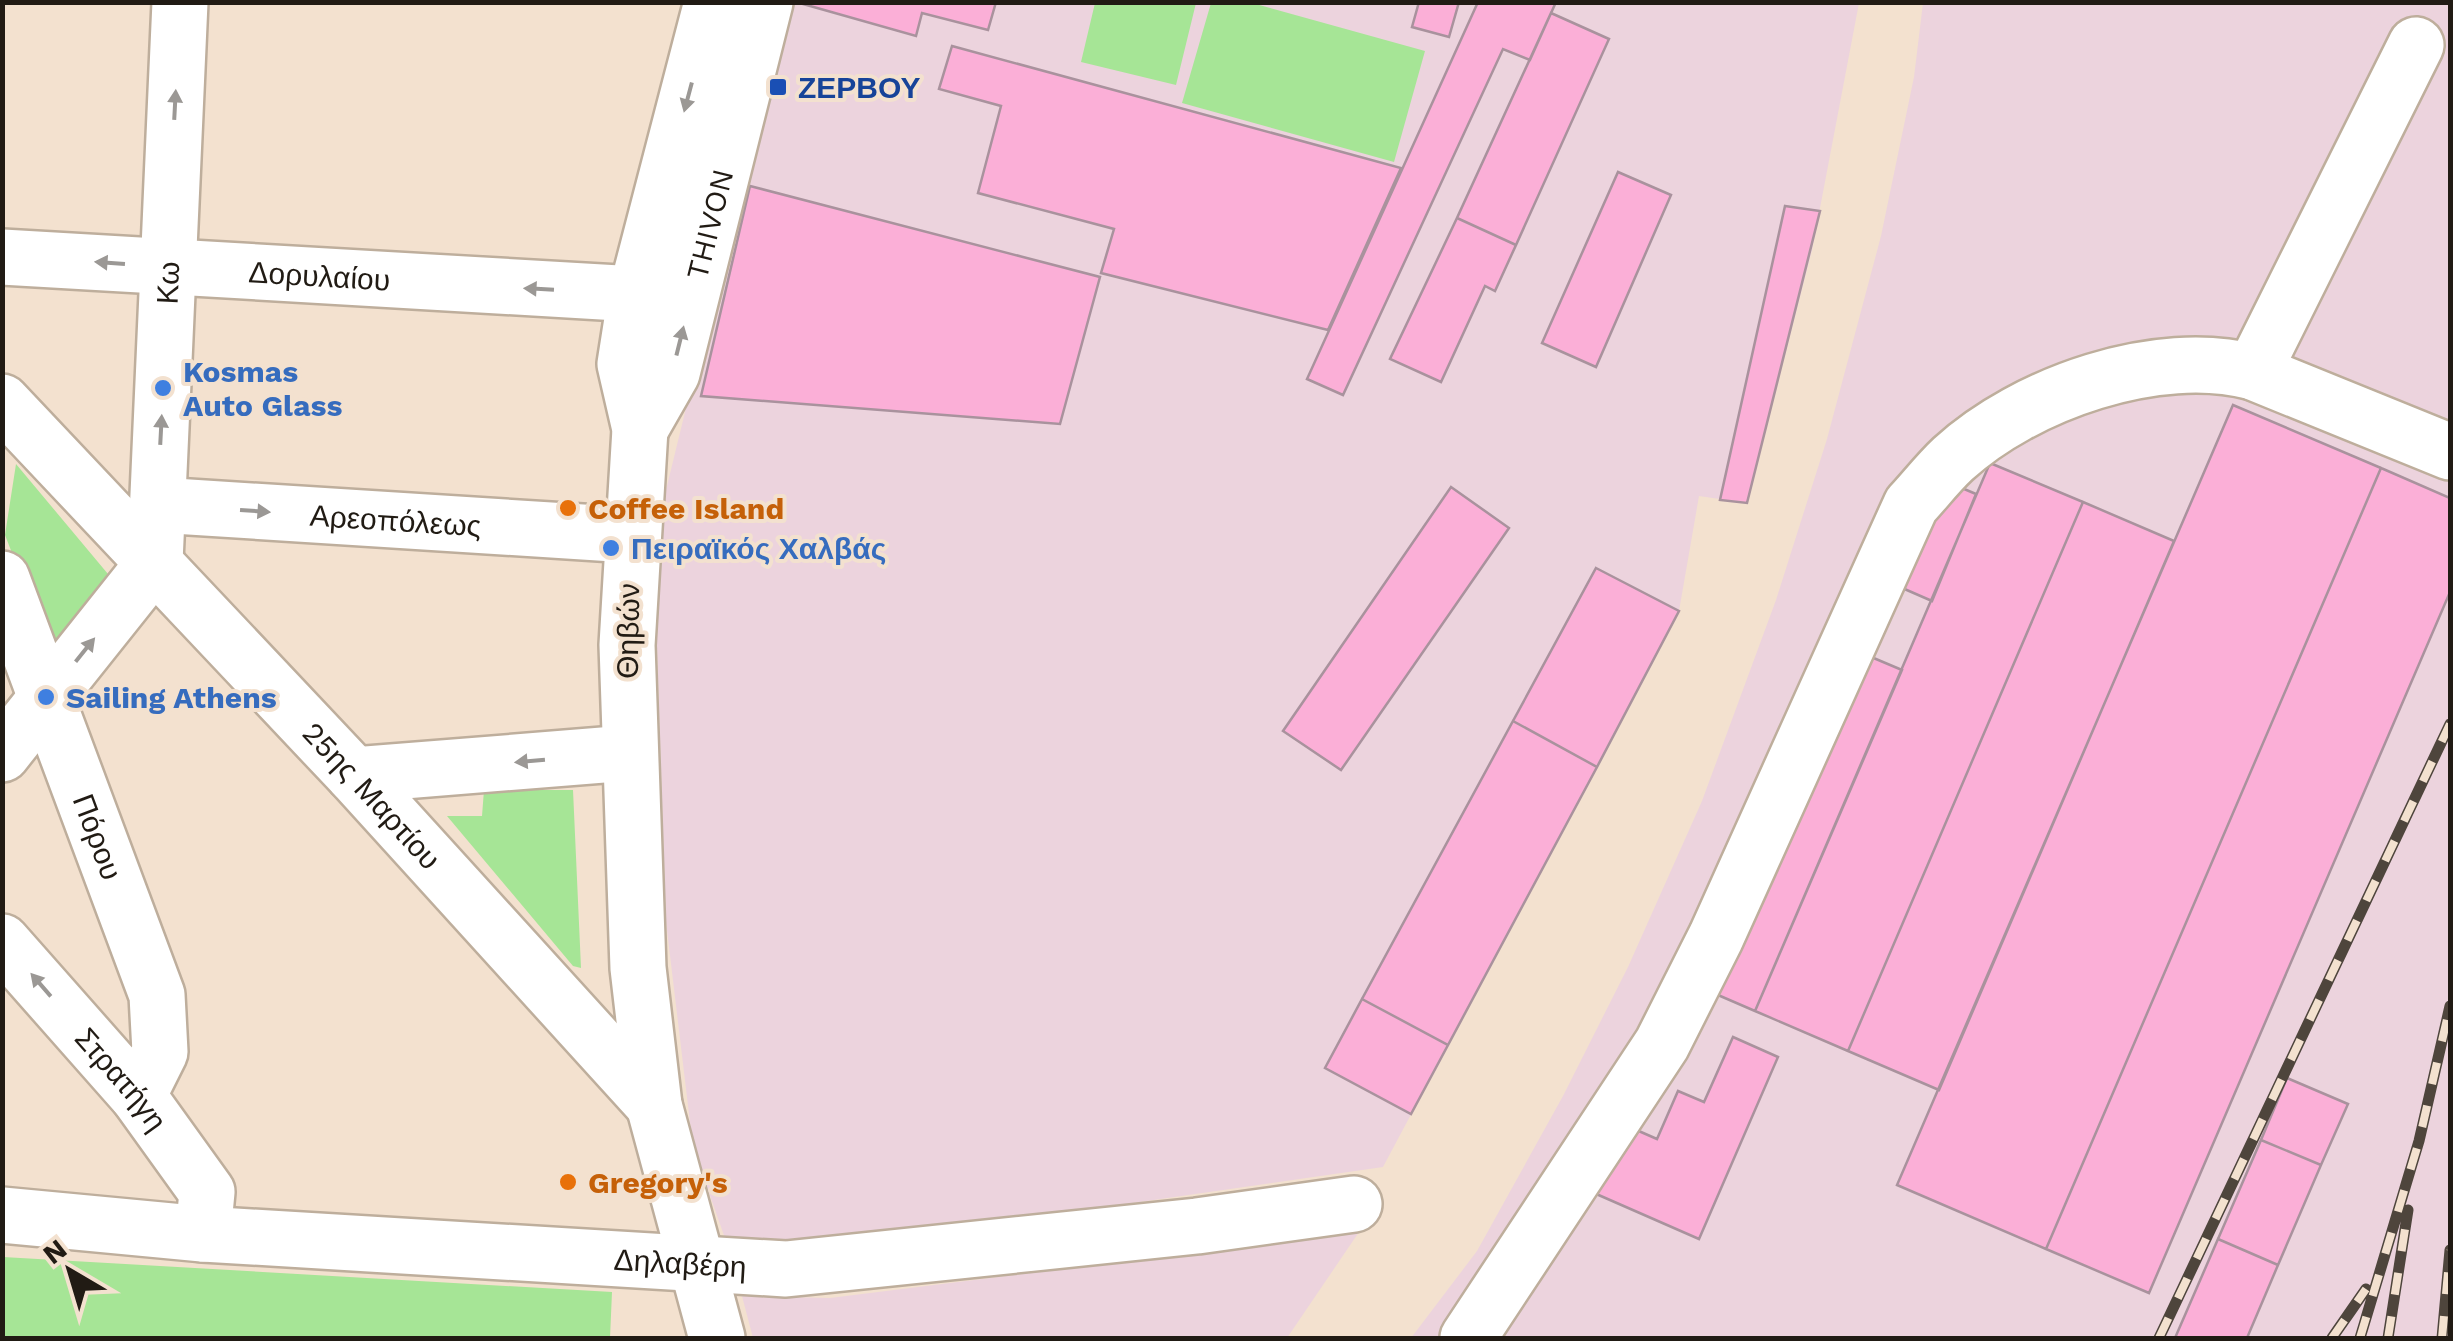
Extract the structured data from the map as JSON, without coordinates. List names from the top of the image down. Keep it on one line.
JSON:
{"streets":{"street":["THIVON","Δορυλαίου","Κω","Αρεοπόλεως","Θηβών","25ης Μαρτίου","Πόρου","Στρατήγη","Δηλαβέρη"]},"crossings":[["THIVON","Θηβών"],["Δορυλαίου","Κω"],["Δορυλαίου","Θηβών"],["Κω","Αρεοπόλεως"],["Κω","25ης Μαρτίου"],["Αρεοπόλεως","Θηβών"],["Θηβών","25ης Μαρτίου"],["Θηβών","Δηλαβέρη"],["Πόρου","Στρατήγη"],["Στρατήγη","Δηλαβέρη"]],"one_way":["THIVON","Κω","Στρατήγη"],"places":{"transit":["ΖΕΡΒΟΥ"],"other":["Kosmas Auto Glass","Coffee Island","Πειραϊκός Χαλβάς","Sailing Athens","Gregory's"]},"north":"top left"}
